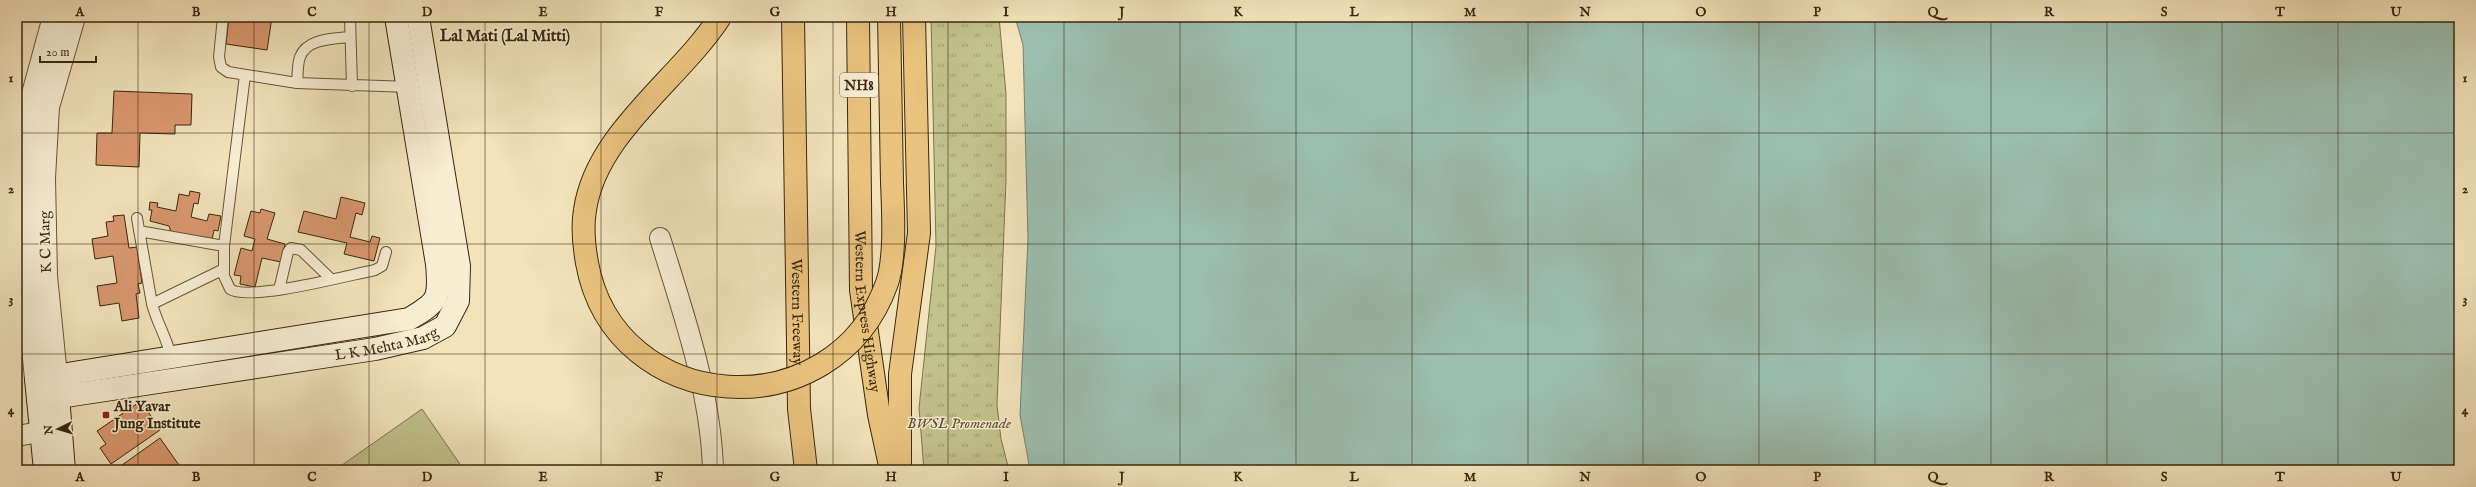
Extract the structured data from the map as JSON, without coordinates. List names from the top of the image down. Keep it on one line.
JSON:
{"streets":{"highway":["NH8","Western Freeway","Western Express Highway"],"main road":["K C Marg","L K Mehta Marg"]},"crossings":[["K C Marg","L K Mehta Marg"]],"districts":["Lal Mati (Lal Mitti)"],"parks":["BWSL Promenade"],"places":{"transit":["Ali Yavar Jung Institute"]},"scale_bar":"20 m","north":"left","grid":{"columns":["A","B","C","D","E","F","G","H","I","J","K","L","M","N","O","P","Q","R","S","T","U"],"rows":["1","2","3","4"]}}
